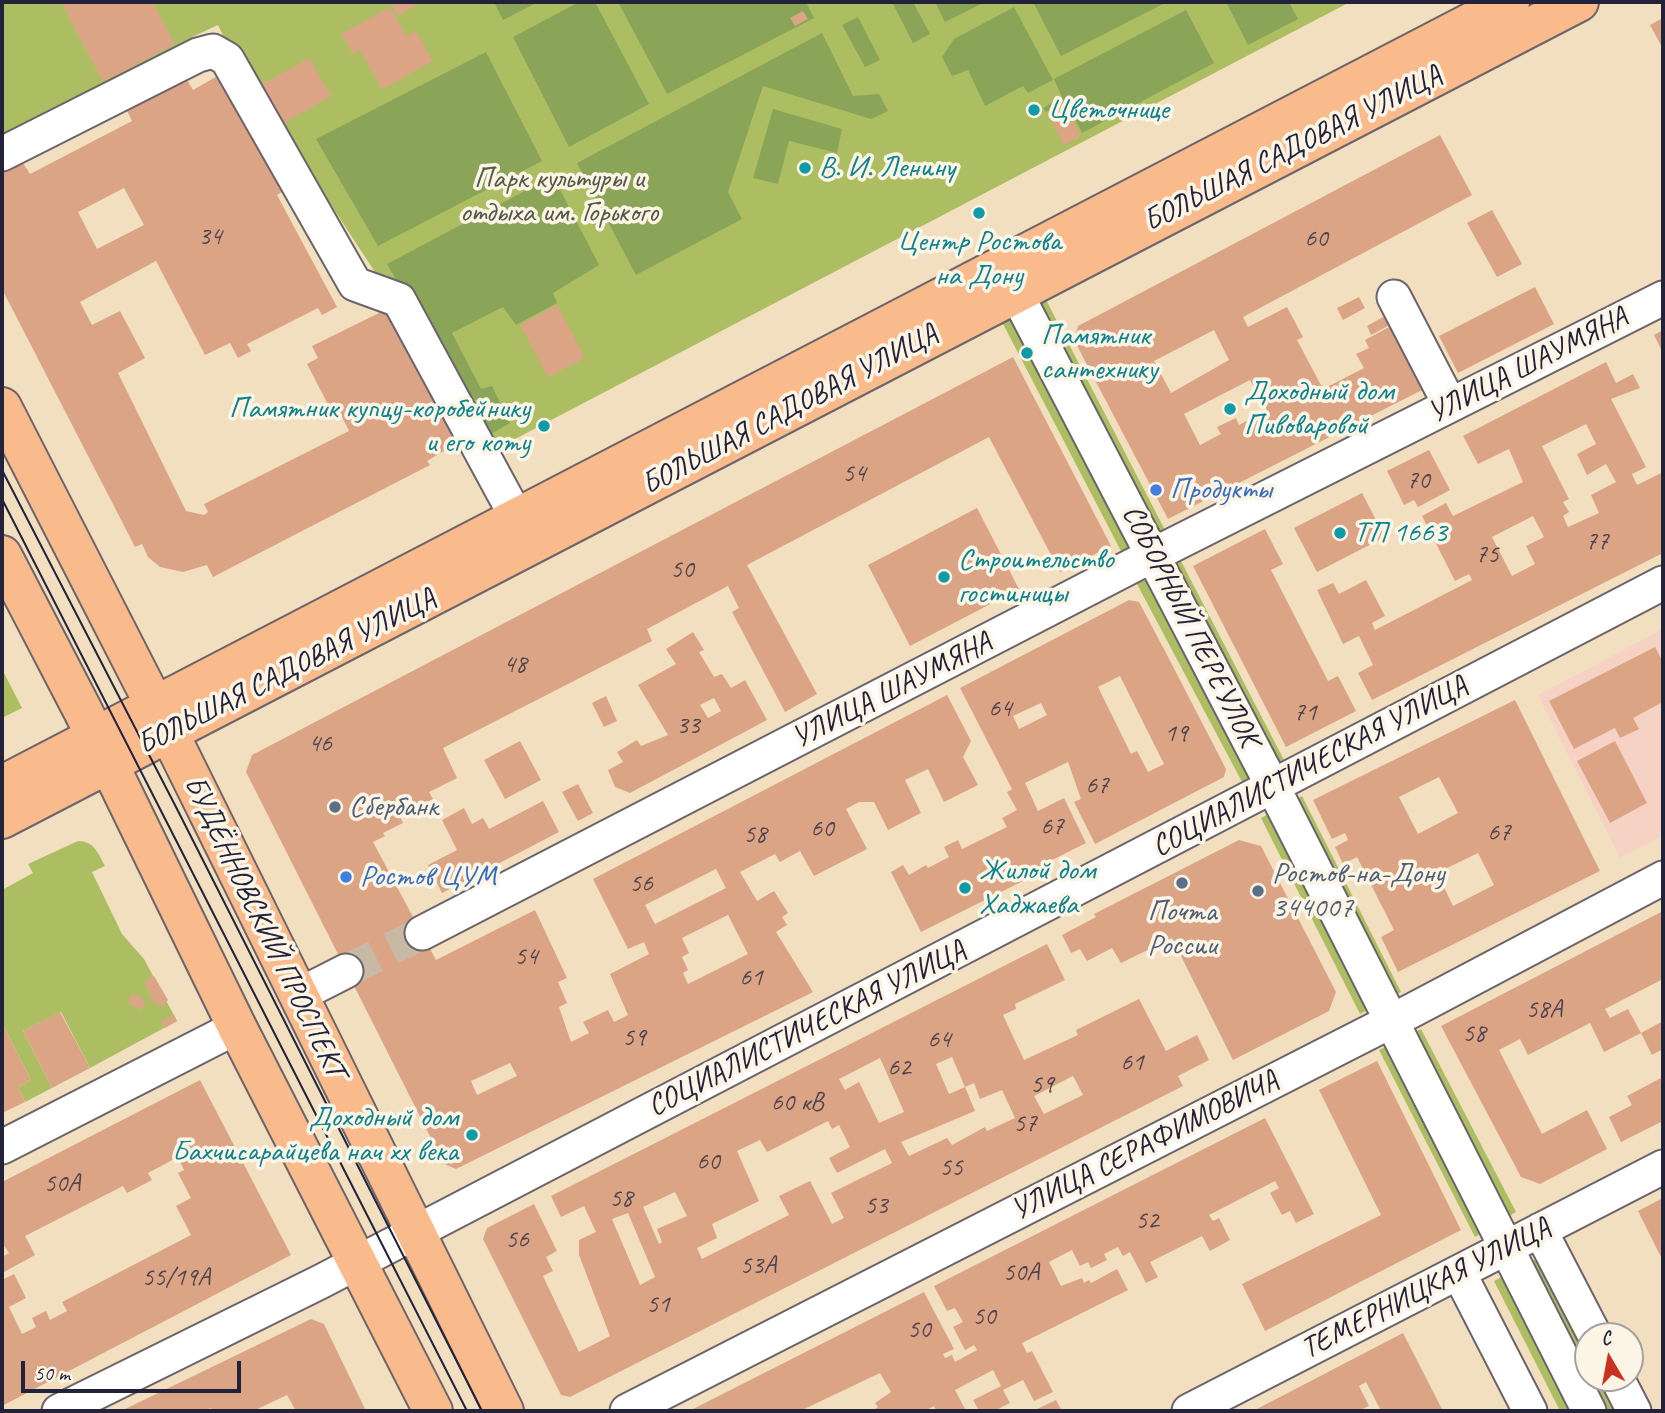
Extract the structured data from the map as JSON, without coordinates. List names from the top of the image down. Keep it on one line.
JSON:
{"streets":{"main road":["БОЛЬШАЯ САДОВАЯ УЛИЦА","БУДЁННОВСКИЙ ПРОСПЕКТ"],"street":["УЛИЦА ШАУМЯНА","СОБОРНЫЙ ПЕРЕУЛОК","СОЦИАЛИСТИЧЕСКАЯ УЛИЦА","УЛИЦА СЕРАФИМОВИЧА","ТЕМЕРНИЦКАЯ УЛИЦА"]},"crossings":[["БОЛЬШАЯ САДОВАЯ УЛИЦА","СОБОРНЫЙ ПЕРЕУЛОК"],["БОЛЬШАЯ САДОВАЯ УЛИЦА","БУДЁННОВСКИЙ ПРОСПЕКТ"],["УЛИЦА ШАУМЯНА","СОБОРНЫЙ ПЕРЕУЛОК"],["СОБОРНЫЙ ПЕРЕУЛОК","СОЦИАЛИСТИЧЕСКАЯ УЛИЦА"],["СОБОРНЫЙ ПЕРЕУЛОК","УЛИЦА СЕРАФИМОВИЧА"],["СОБОРНЫЙ ПЕРЕУЛОК","ТЕМЕРНИЦКАЯ УЛИЦА"],["СОЦИАЛИСТИЧЕСКАЯ УЛИЦА","БУДЁННОВСКИЙ ПРОСПЕКТ"]],"parks":["Парк культуры и отдыха им. Горького"],"places":["Цветочнице","В. И. Ленину","Центр Ростова на Дону","Памятник сантехнику","Доходный дом Пивоваровой","Памятник купцу-коробейнику и его коту","Продукты","ТП 1663","Строительство гостиницы","Сбербанк","Ростов ЦУМ","Почта России","Жилой дом Хаджаева","Ростов-на-Дону 344007","Доходный дом Бахчисарайцева нач xx века"],"house_numbers":["34","60","54","70","77","75","50","48","64","71","33","19","46","67","67","60","67","58","56","54","61","58А","58","59","64","61","62","59","60 кВ","57","60","55","50А","58","53","52","56","53А","50А","55/19А","51","50","50"],"scale_bar":"50 m","north":"top"}
